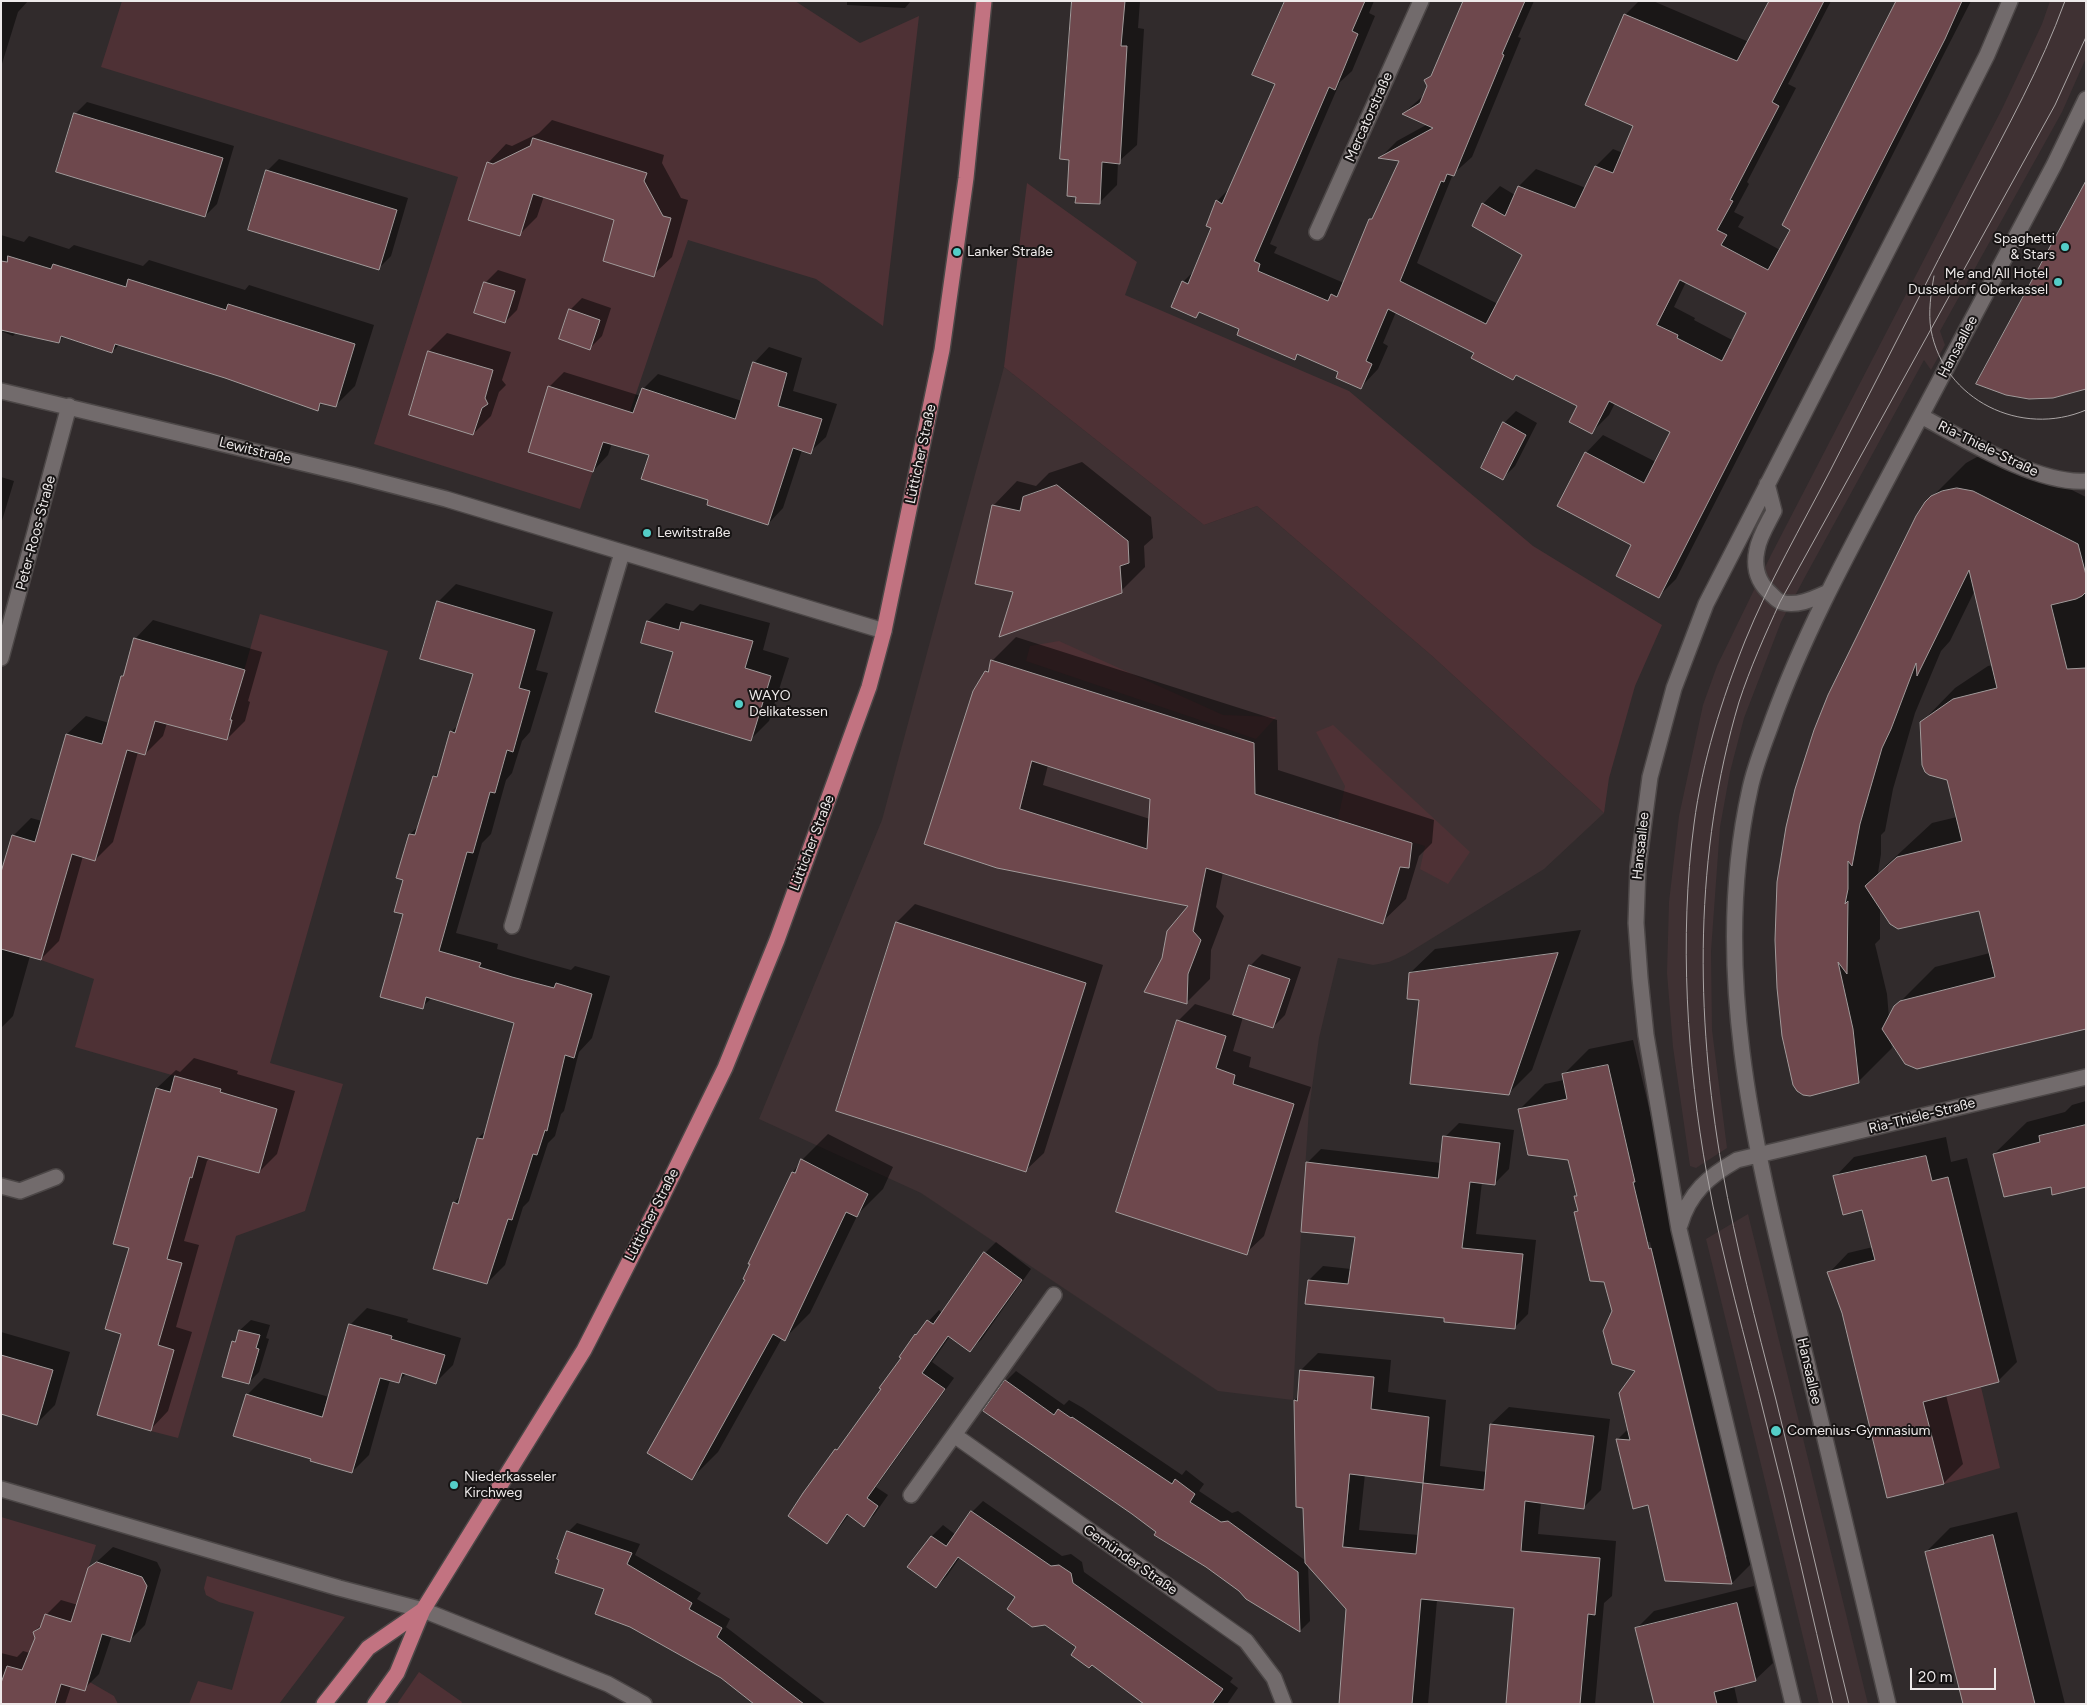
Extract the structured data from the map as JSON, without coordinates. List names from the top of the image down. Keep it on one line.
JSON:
{"streets":{"main road":["Lütticher Straße"],"street":["Mercatorstraße","Hansaallee","Ria-Thiele-Straße","Lewitstraße","Peter-Roos-Straße","Gemünder Straße"]},"crossings":[["Hansaallee","Ria-Thiele-Straße"],["Lewitstraße","Lütticher Straße"],["Lewitstraße","Peter-Roos-Straße"]],"places":["Spaghetti & Stars","Lanker Straße","Me and All Hotel Dusseldorf Oberkassel","Lewitstraße","WAYO Delikatessen","Comenius-Gymnasium","Niederkasseler Kirchweg"],"scale_bar":"20 m"}
